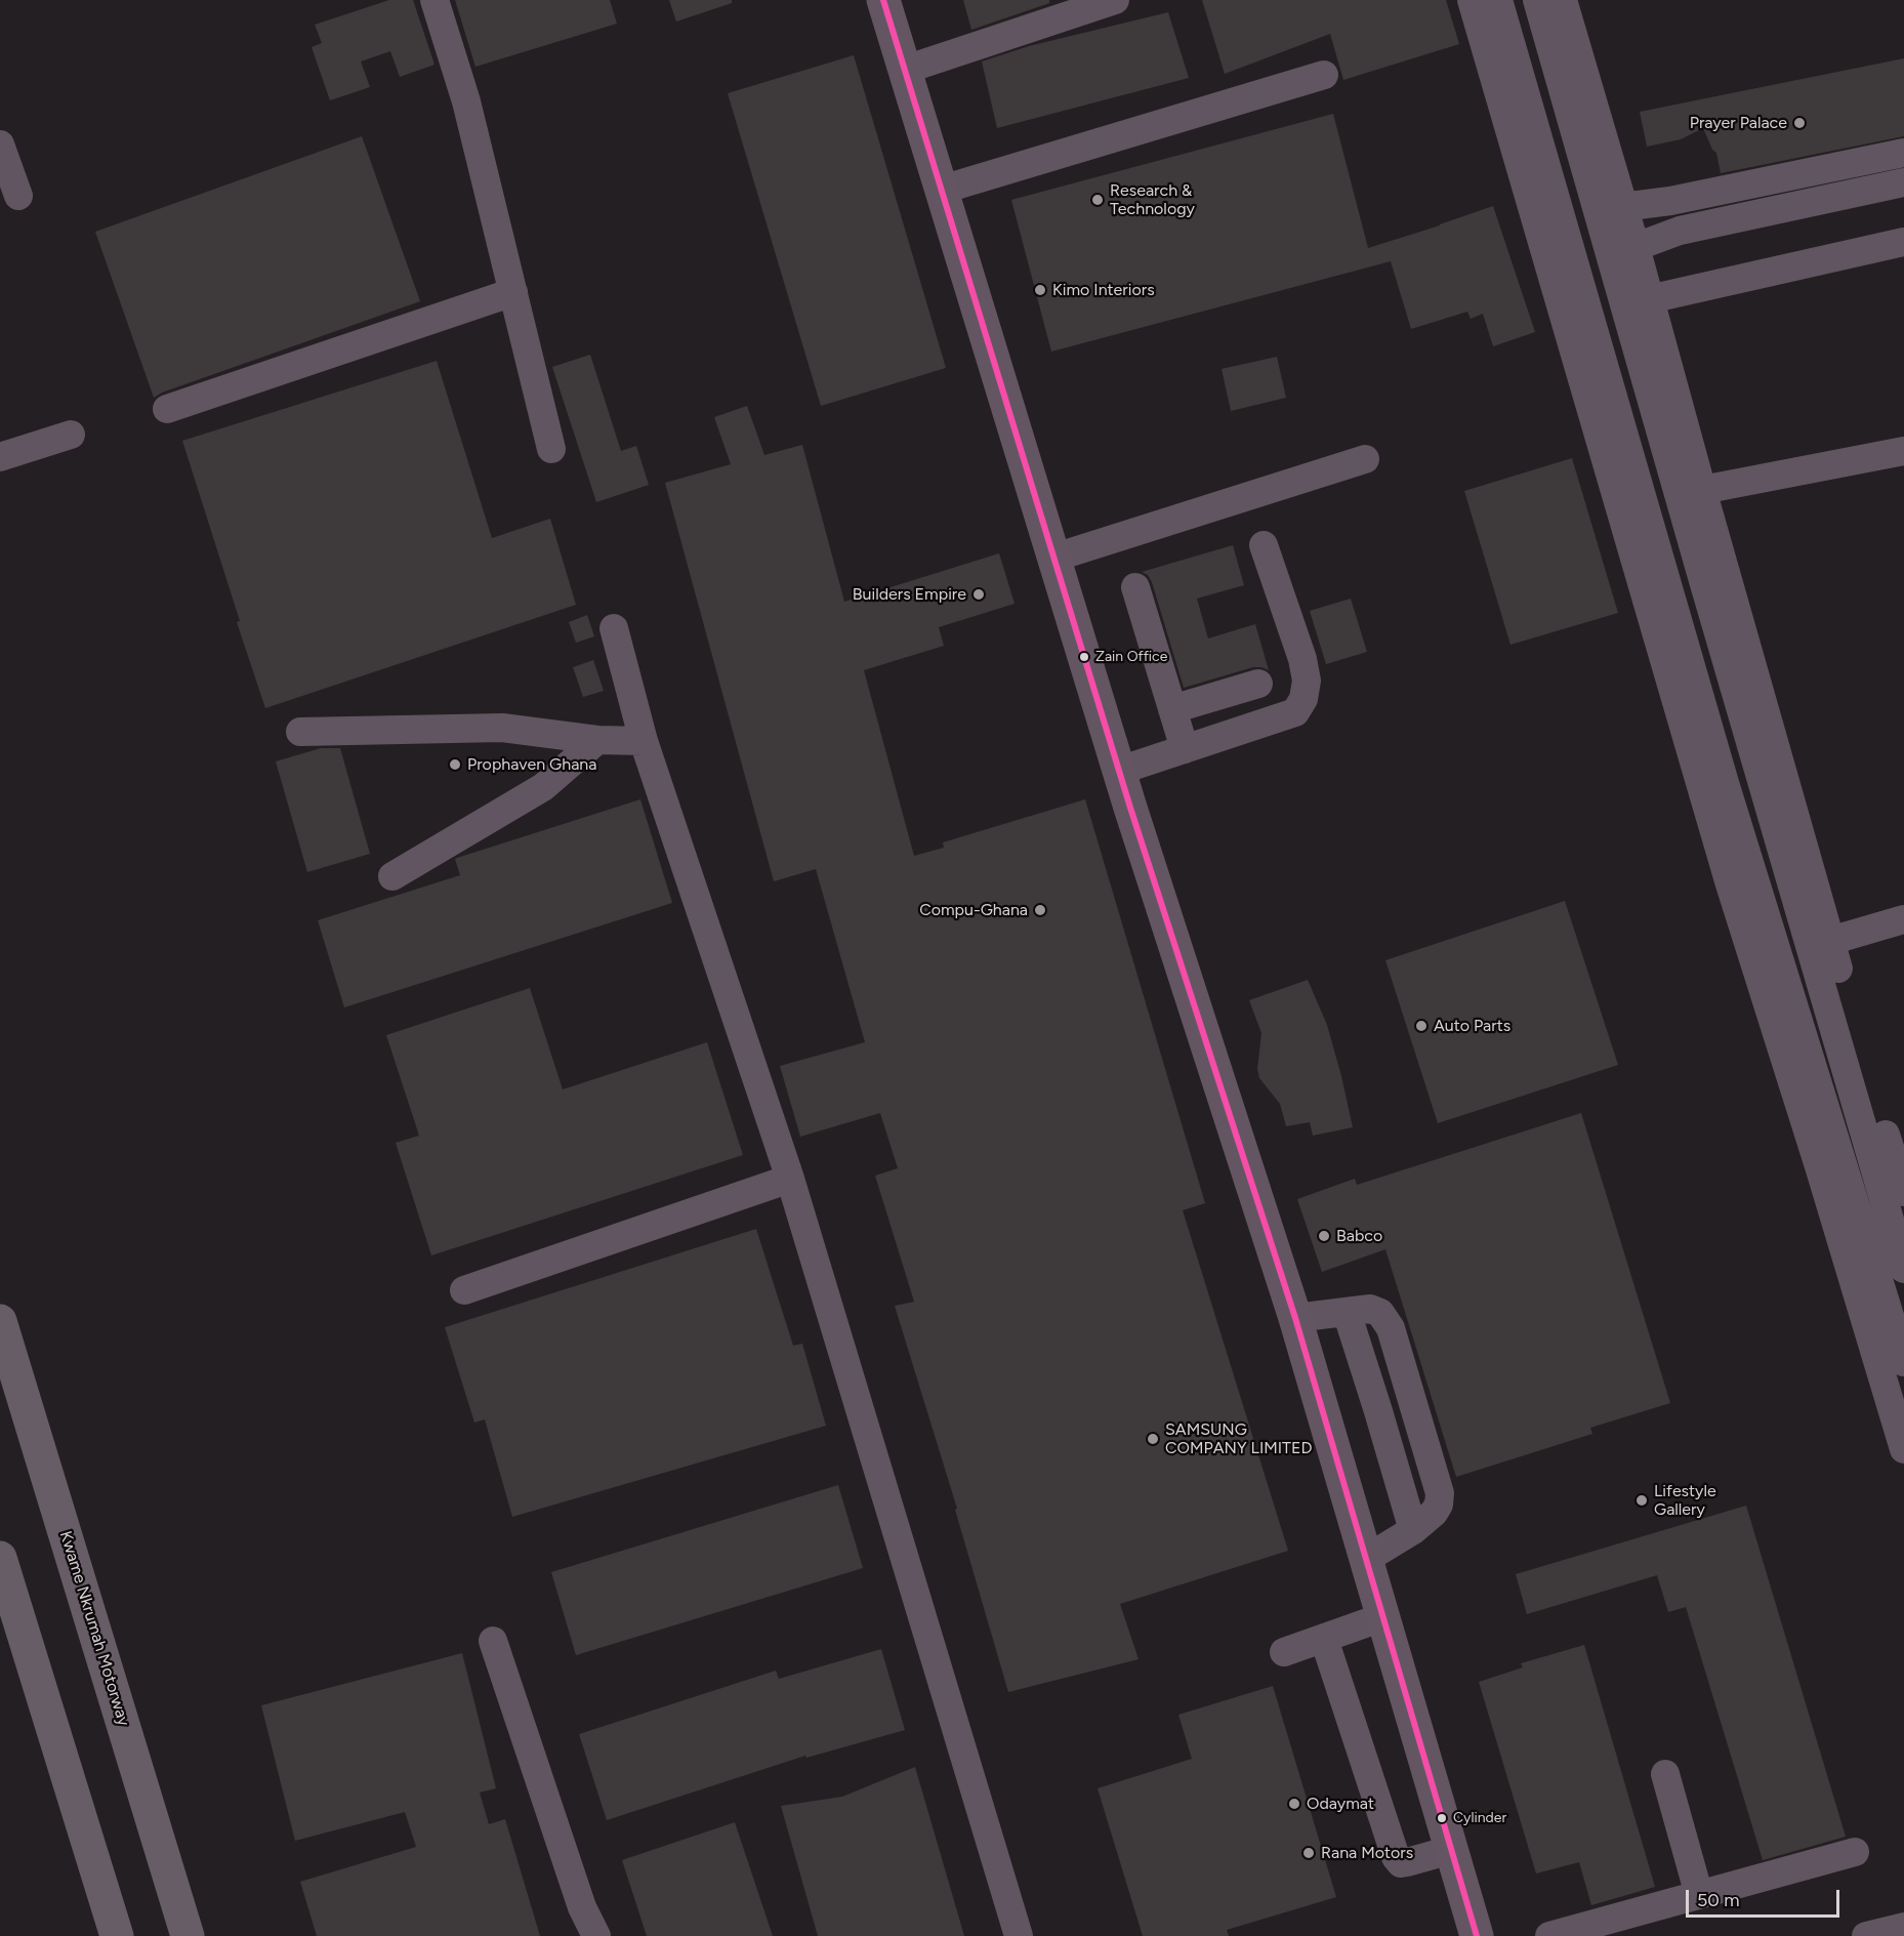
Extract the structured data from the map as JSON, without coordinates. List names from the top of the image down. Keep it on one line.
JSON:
{"streets":{"highway":["Kwame Nkrumah Motorway"]},"places":["Prayer Palace","Research & Technology","Kimo Interiors","Builders Empire","Zain Office","Prophaven Ghana","Compu-Ghana","Auto Parts","Babco","SAMSUNG COMPANY LIMITED","Lifestyle Gallery","Odaymat","Cylinder","Rana Motors"],"scale_bar":"50 m"}
